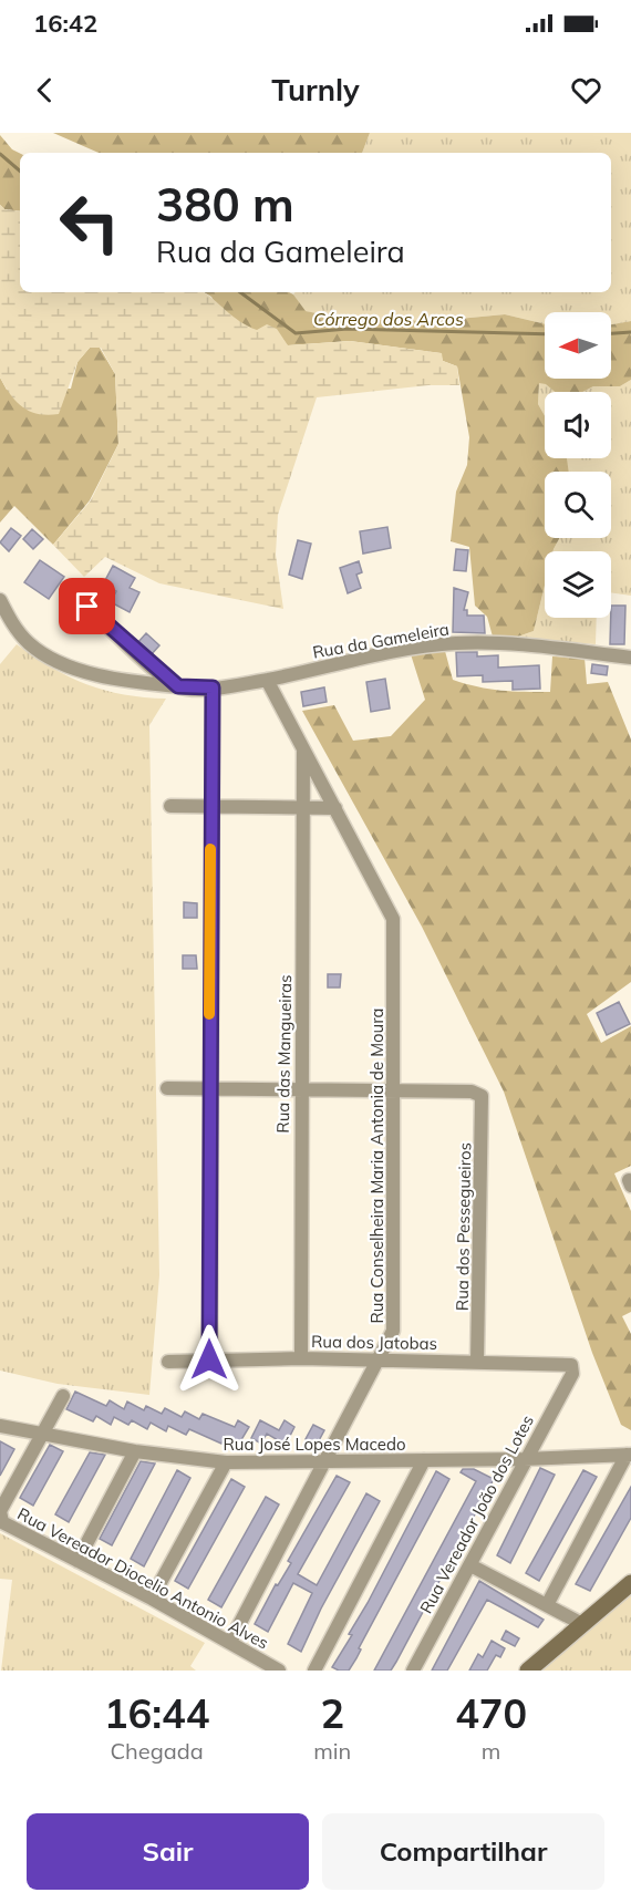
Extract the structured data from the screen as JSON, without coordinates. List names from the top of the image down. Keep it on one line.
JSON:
{"streets":{"street":["Rua da Gameleira","Rua das Mangueiras","Rua Conselheira Maria Antonia de Moura","Rua dos Pessegueiros","Rua dos Jatobas","Rua José Lopes Macedo","Rua Vereador João dos Lotes","Rua Vereador Diocelio Antonio Alves"]},"crossings":[["Rua da Gameleira","Rua Conselheira Maria Antonia de Moura"],["Rua das Mangueiras","Rua Conselheira Maria Antonia de Moura"],["Rua das Mangueiras","Rua dos Jatobas"],["Rua Conselheira Maria Antonia de Moura","Rua dos Pessegueiros"],["Rua Conselheira Maria Antonia de Moura","Rua dos Jatobas"],["Rua Conselheira Maria Antonia de Moura","Rua José Lopes Macedo"],["Rua Conselheira Maria Antonia de Moura","Rua Vereador Diocelio Antonio Alves"],["Rua dos Pessegueiros","Rua dos Jatobas"],["Rua dos Jatobas","Rua Vereador João dos Lotes"],["Rua José Lopes Macedo","Rua Vereador João dos Lotes"]],"water":["Córrego dos Arcos"],"north":"left","page":{"status":"16:42","header":"Turnly","turn":["380 m","Rua da Gameleira"],"eta":["16:44","Chegada","2","min","470","m"],"buttons":["Sair","Compartilhar"]}}
